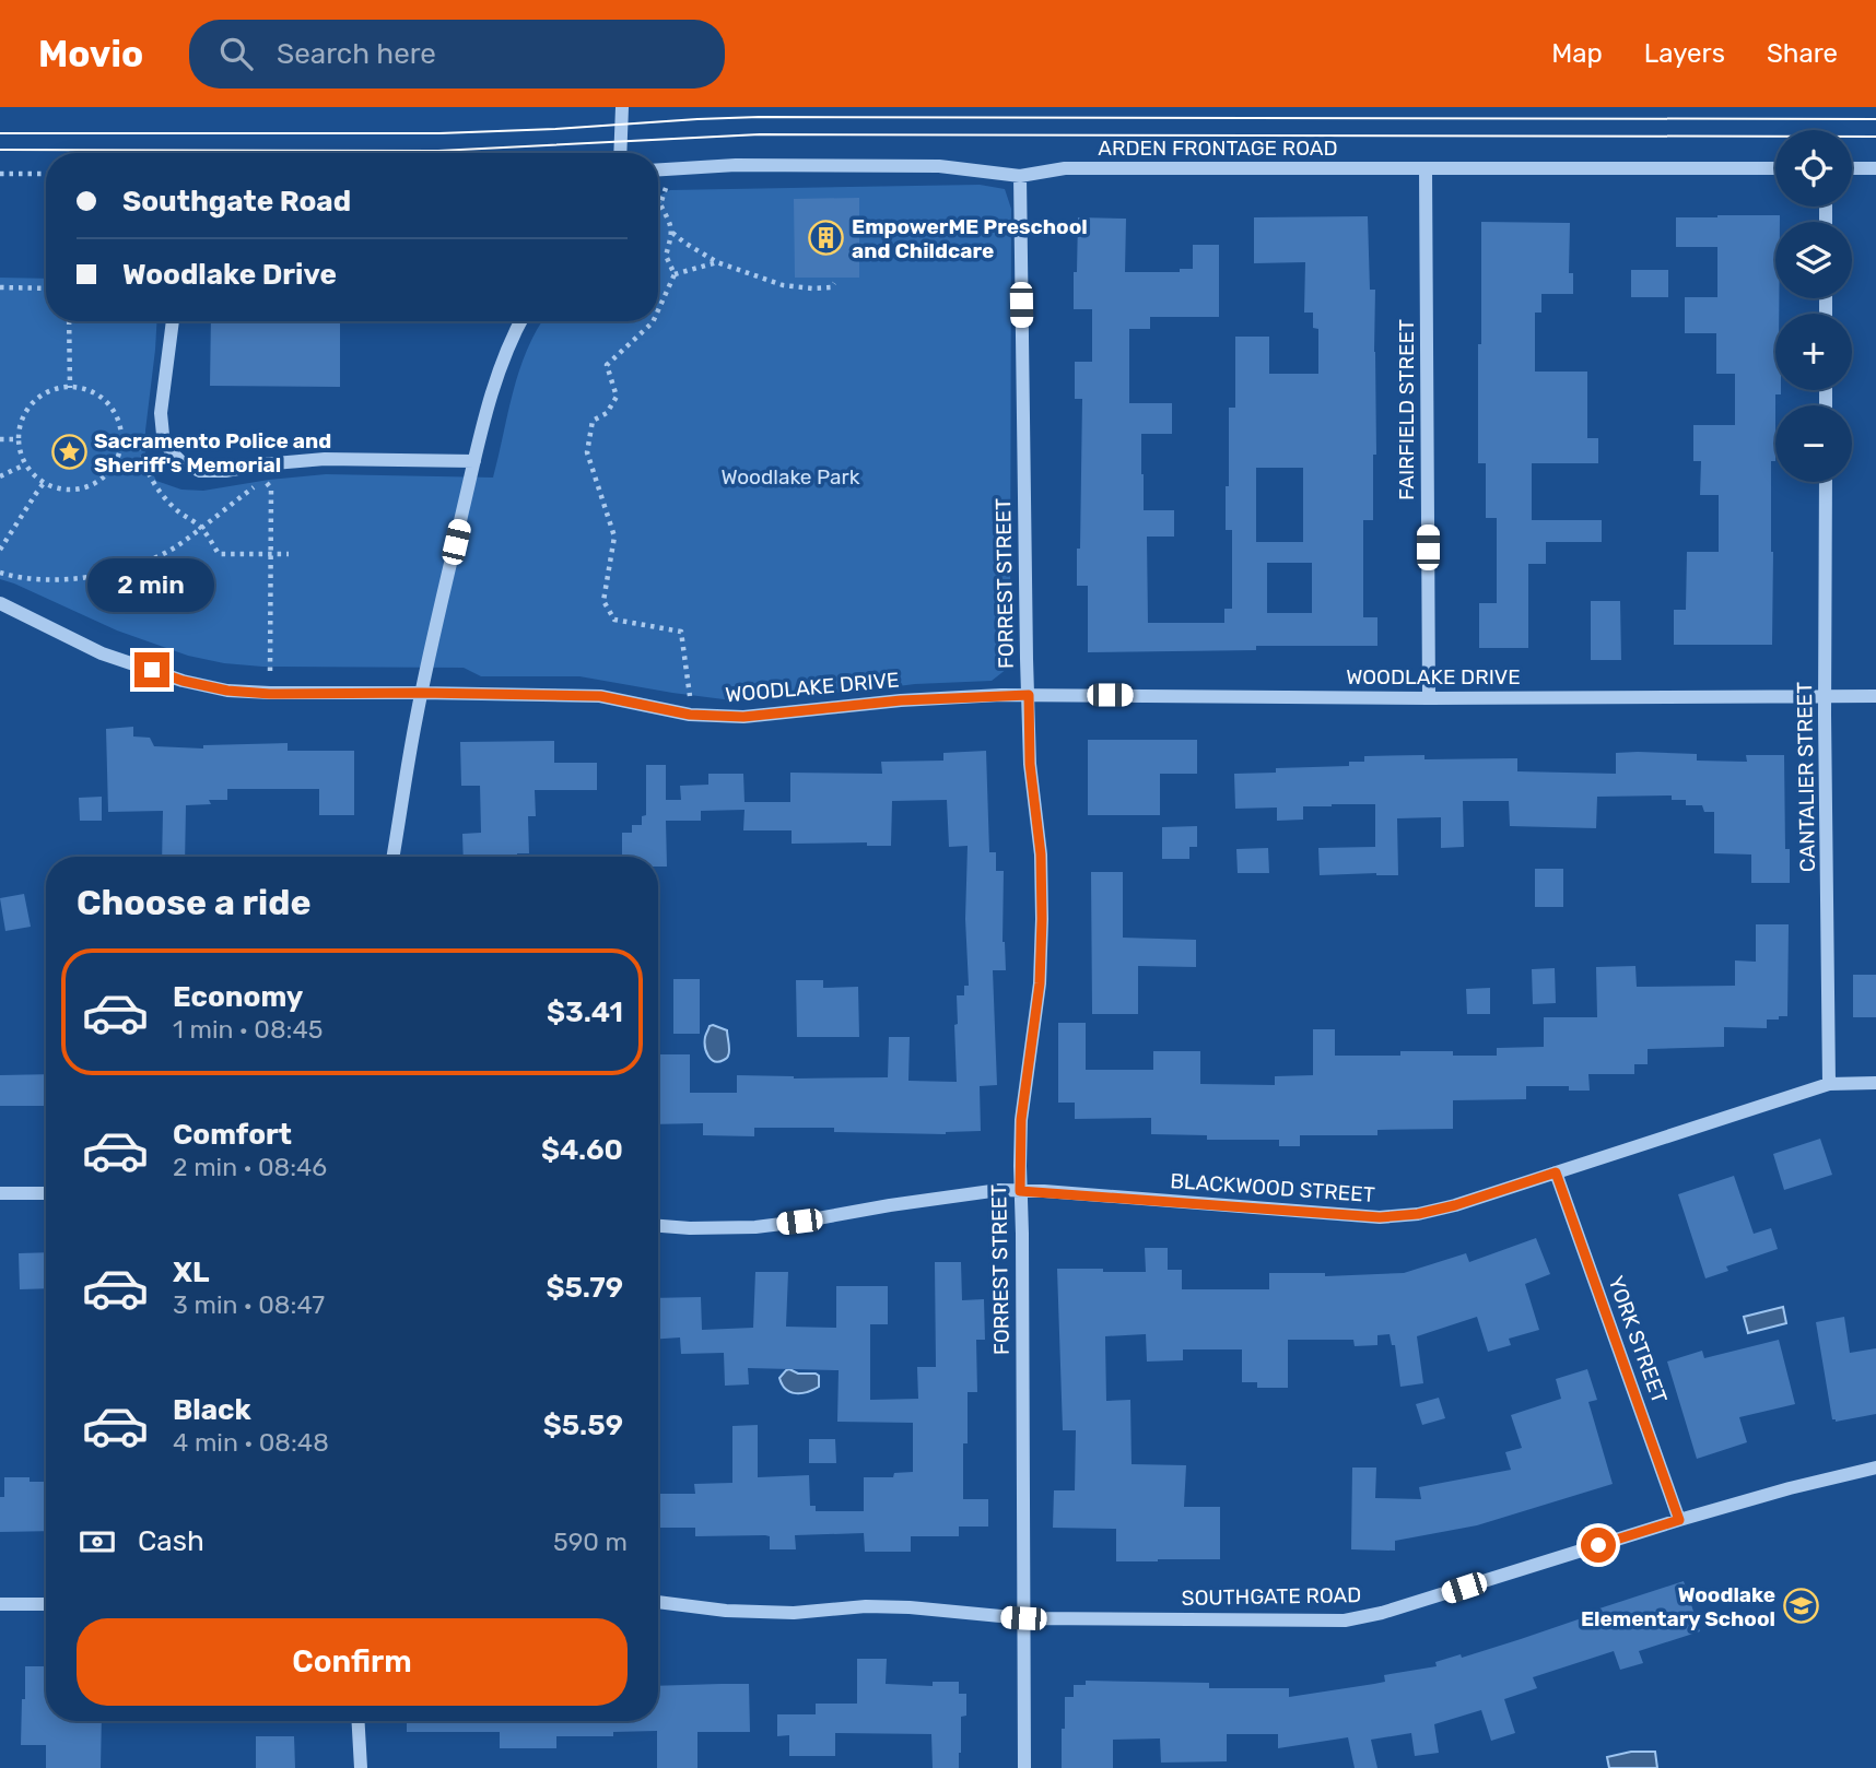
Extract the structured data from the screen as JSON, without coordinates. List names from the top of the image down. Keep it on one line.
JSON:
{"streets":{"street":["ARDEN FRONTAGE ROAD","FAIRFIELD STREET","FORREST STREET","WOODLAKE DRIVE","CANTALIER STREET","BLACKWOOD STREET","YORK STREET","SOUTHGATE ROAD"]},"crossings":[["ARDEN FRONTAGE ROAD","FAIRFIELD STREET"],["ARDEN FRONTAGE ROAD","FORREST STREET"],["FAIRFIELD STREET","WOODLAKE DRIVE"],["FORREST STREET","WOODLAKE DRIVE"],["FORREST STREET","BLACKWOOD STREET"],["FORREST STREET","SOUTHGATE ROAD"],["WOODLAKE DRIVE","CANTALIER STREET"],["CANTALIER STREET","BLACKWOOD STREET"],["BLACKWOOD STREET","YORK STREET"],["YORK STREET","SOUTHGATE ROAD"]],"parks":["Woodlake Park"],"places":{"building":["EmpowerME Preschool and Childcare"],"place":["Sacramento Police and Sheriff's Memorial"],"school or university":["Woodlake Elementary School"]},"page":{"header":"Movio","search":"Search here","nav":["Map","Layers","Share"],"map_buttons":["+","−"],"banner":["Southgate Road","Woodlake Drive"],"bubble":"2 min","heading":"Choose a ride","list":[{"name":"Economy","note":"1 min · 08:45","value":"$3.41"},{"name":"Comfort","note":"2 min · 08:46","value":"$4.60"},{"name":"XL","note":"3 min · 08:47","value":"$5.79"},{"name":"Black","note":"4 min · 08:48","value":"$5.59"}],"pay":["Cash","590 m"],"buttons":"Confirm"}}
